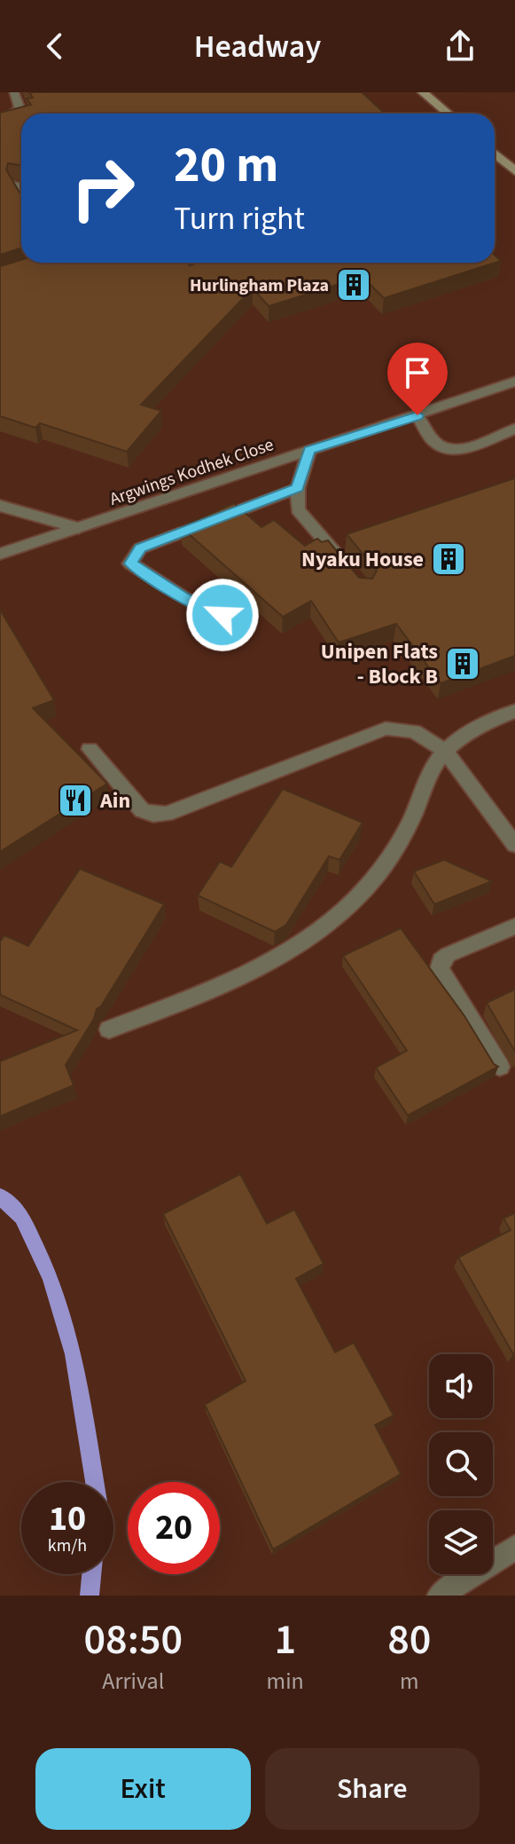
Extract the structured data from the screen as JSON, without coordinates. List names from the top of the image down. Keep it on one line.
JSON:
{"streets":{"street":["Argwings Kodhek Close"]},"places":{"building":["Hurlingham Plaza","Nyaku House","Unipen Flats - Block B"],"restaurant":["Ain"]},"page":{"header":"Headway","turn":["20 m","Turn right"],"speed":"10 km/h","limit":"20","eta":["08:50","Arrival","1","min","80","m"],"buttons":["Exit","Share"]}}
